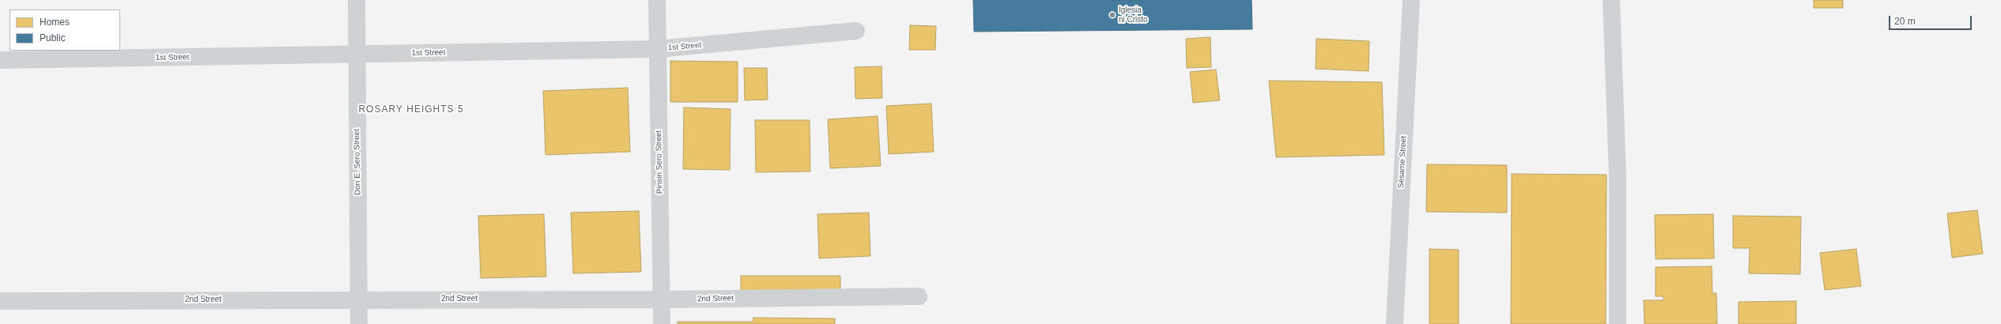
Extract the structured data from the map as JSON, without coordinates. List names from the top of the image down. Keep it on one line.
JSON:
{"streets":{"street":["1st Street","Don E. Sero Street","Pinsin Sero Street","Sesame Street","2nd Street"]},"crossings":[["1st Street","Don E. Sero Street"],["1st Street","Pinsin Sero Street"],["Don E. Sero Street","2nd Street"],["Pinsin Sero Street","2nd Street"]],"districts":["ROSARY HEIGHTS 5"],"places":["Iglesia ni Cristo"],"legend":["Homes","Public"],"scale_bar":"20 m"}
